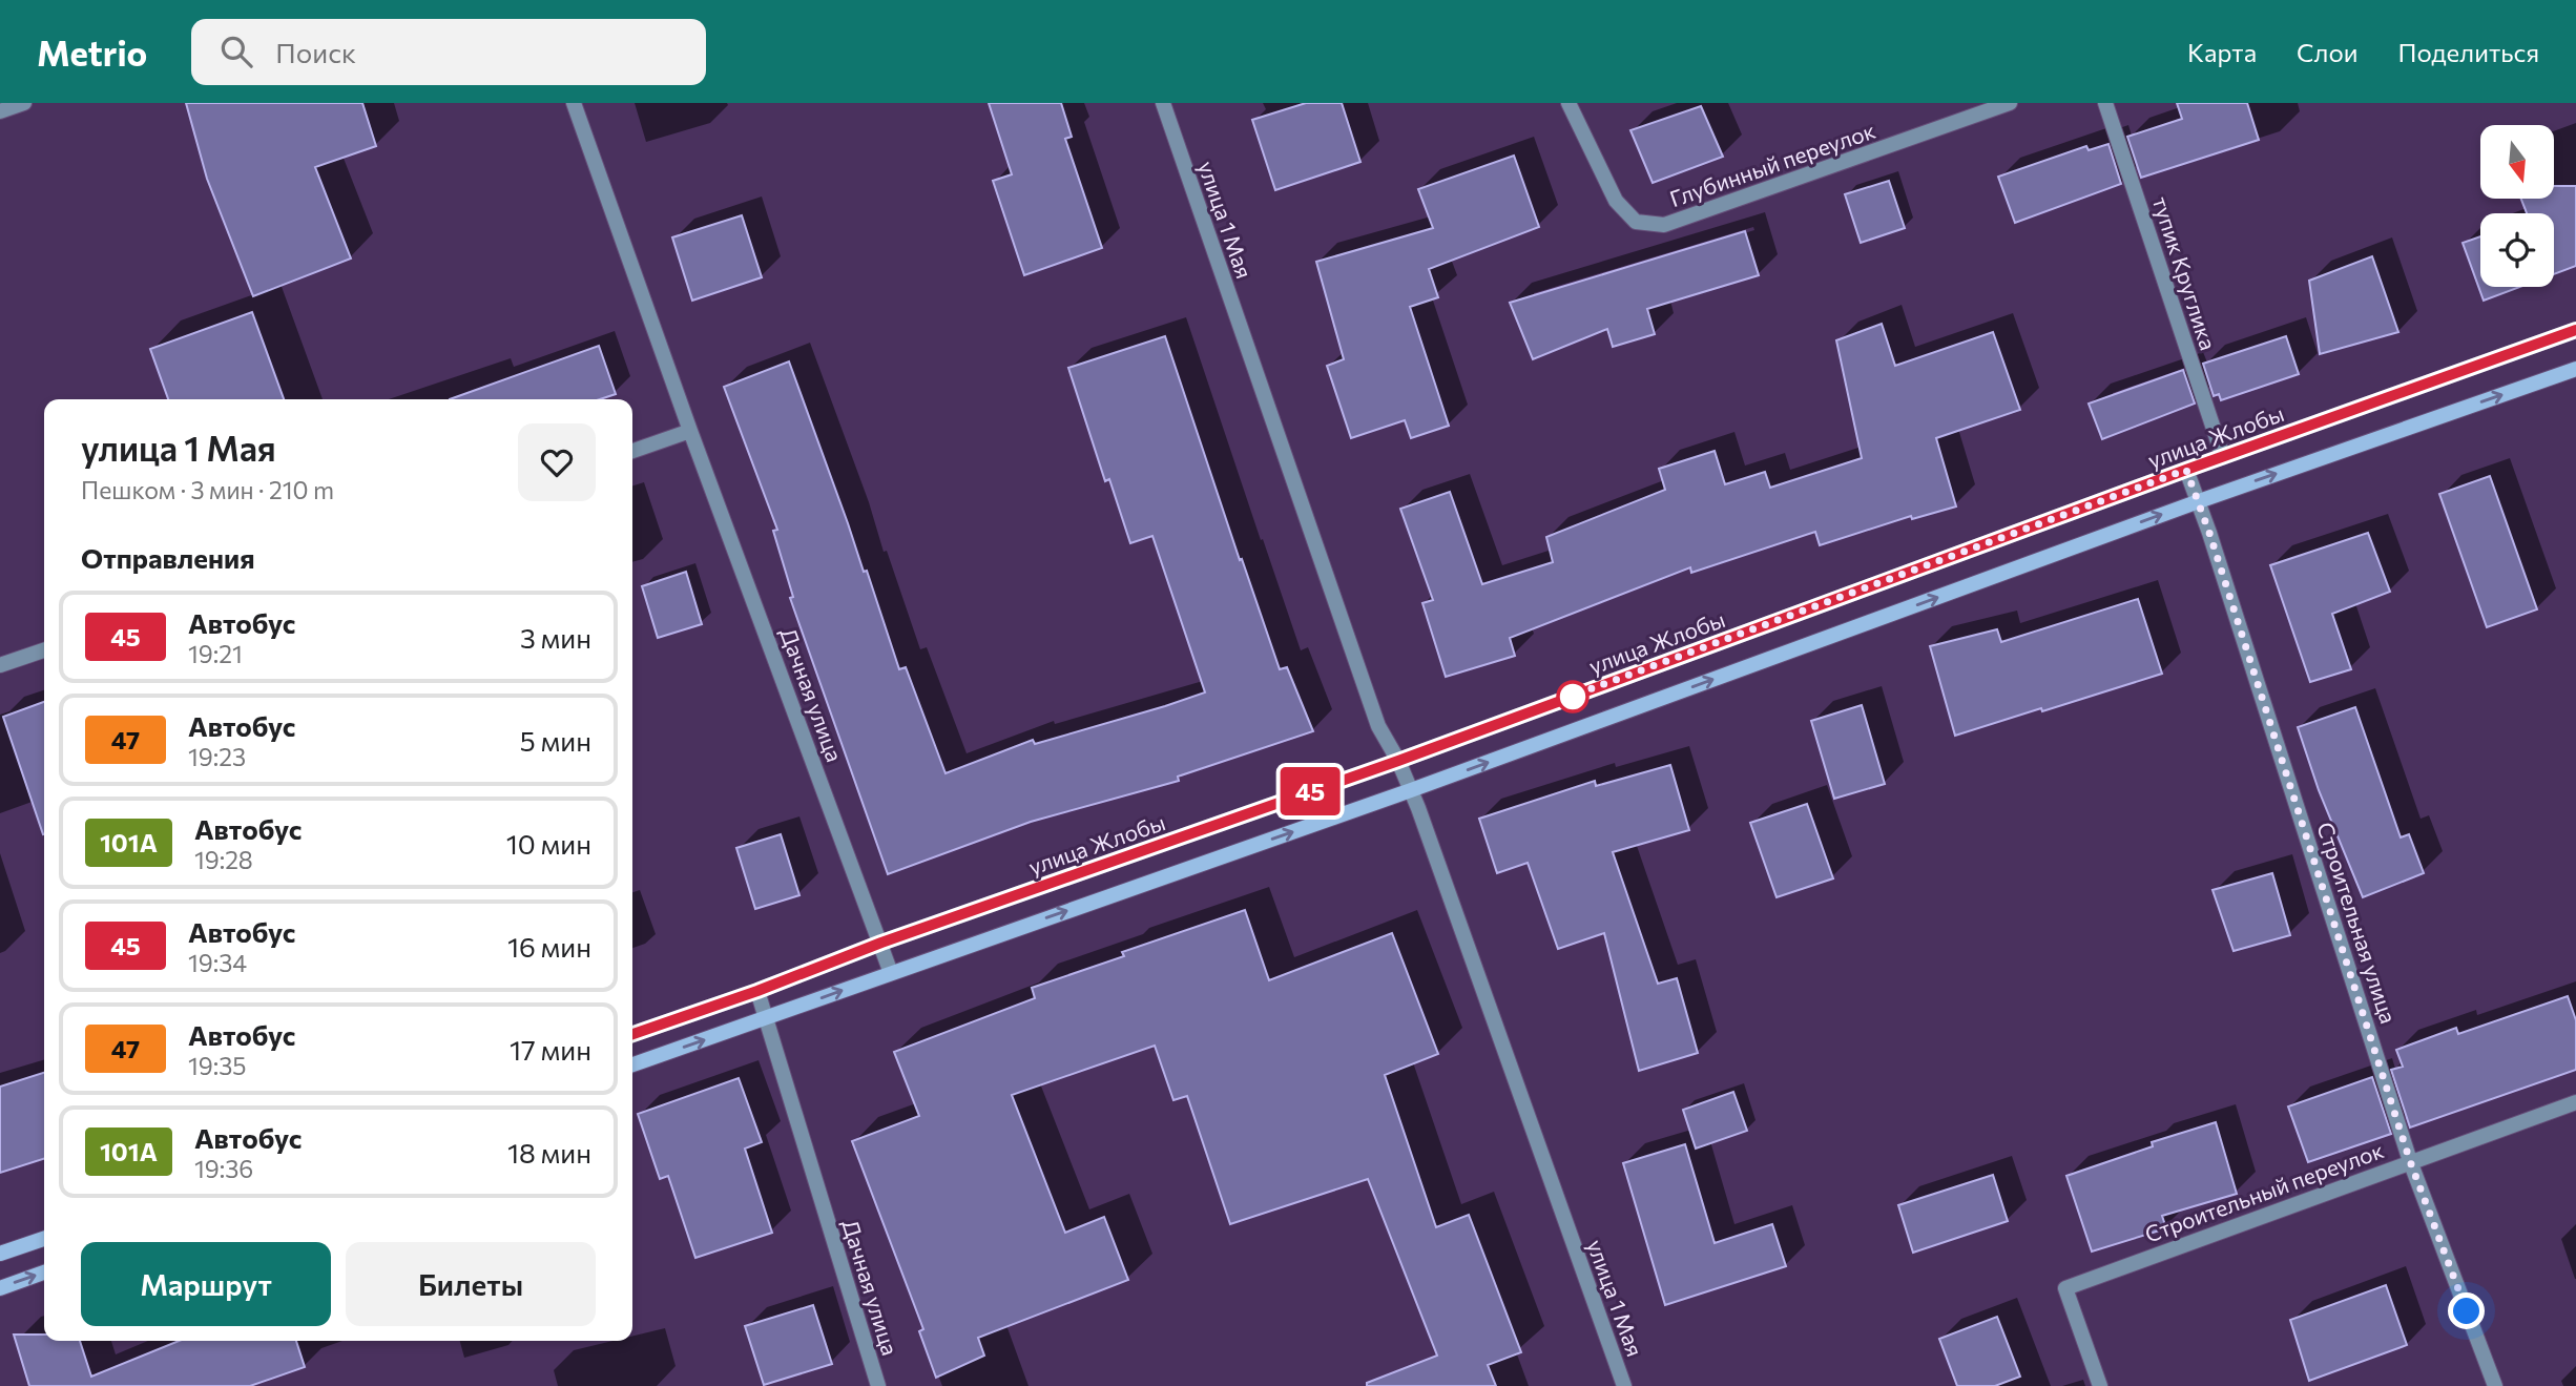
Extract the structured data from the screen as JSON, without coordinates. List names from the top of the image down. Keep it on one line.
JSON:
{"streets":{"main road":["улица Жлобы"],"street":["Глубинный переулок","улица 1 Мая","тупик Круглика","Дачная улица","Строительная улица","Строительный переулок"]},"crossings":[["улица 1 Мая","улица Жлобы"],["тупик Круглика","улица Жлобы"],["улица Жлобы","Дачная улица"],["улица Жлобы","Строительная улица"],["Строительная улица","Строительный переулок"]],"lines":["bus line 45"],"north":"bottom","page":{"header":"Metrio","search":"Поиск","nav":["Карта","Слои","Поделиться"],"on_map":"45","heading":[["улица 1 Мая","Пешком · 3 мин · 210 m"],"Отправления"],"list":[{"mark":"45","name":"Автобус","note":"19:21","value":"3 мин"},{"mark":"47","name":"Автобус","note":"19:23","value":"5 мин"},{"mark":"101А","name":"Автобус","note":"19:28","value":"10 мин"},{"mark":"45","name":"Автобус","note":"19:34","value":"16 мин"},{"mark":"47","name":"Автобус","note":"19:35","value":"17 мин"},{"mark":"101А","name":"Автобус","note":"19:36","value":"18 мин"}],"buttons":["Маршрут","Билеты"]}}
